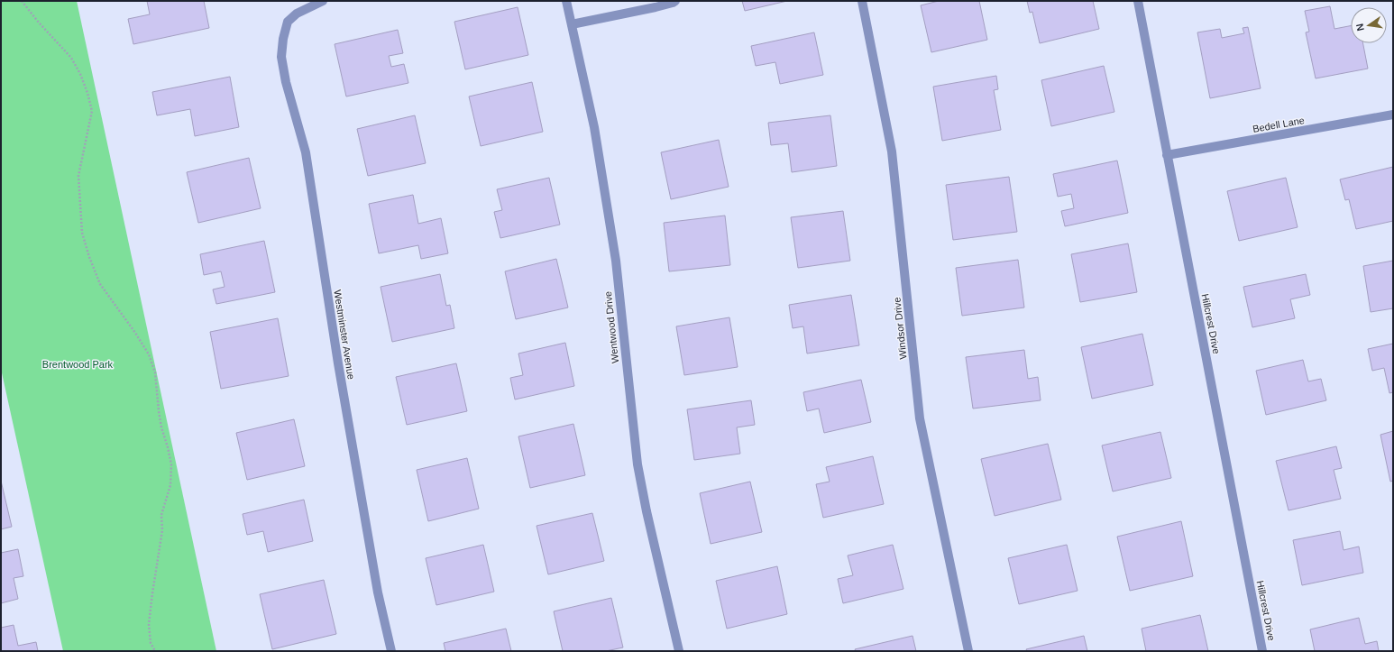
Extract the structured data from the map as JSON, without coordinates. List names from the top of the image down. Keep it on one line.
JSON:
{"streets":{"street":["Bedell Lane","Hillcrest Drive","Wentwood Drive","Windsor Drive","Westminster Avenue"]},"crossings":[["Bedell Lane","Hillcrest Drive"]],"parks":["Brentwood Park"],"north":"left"}
